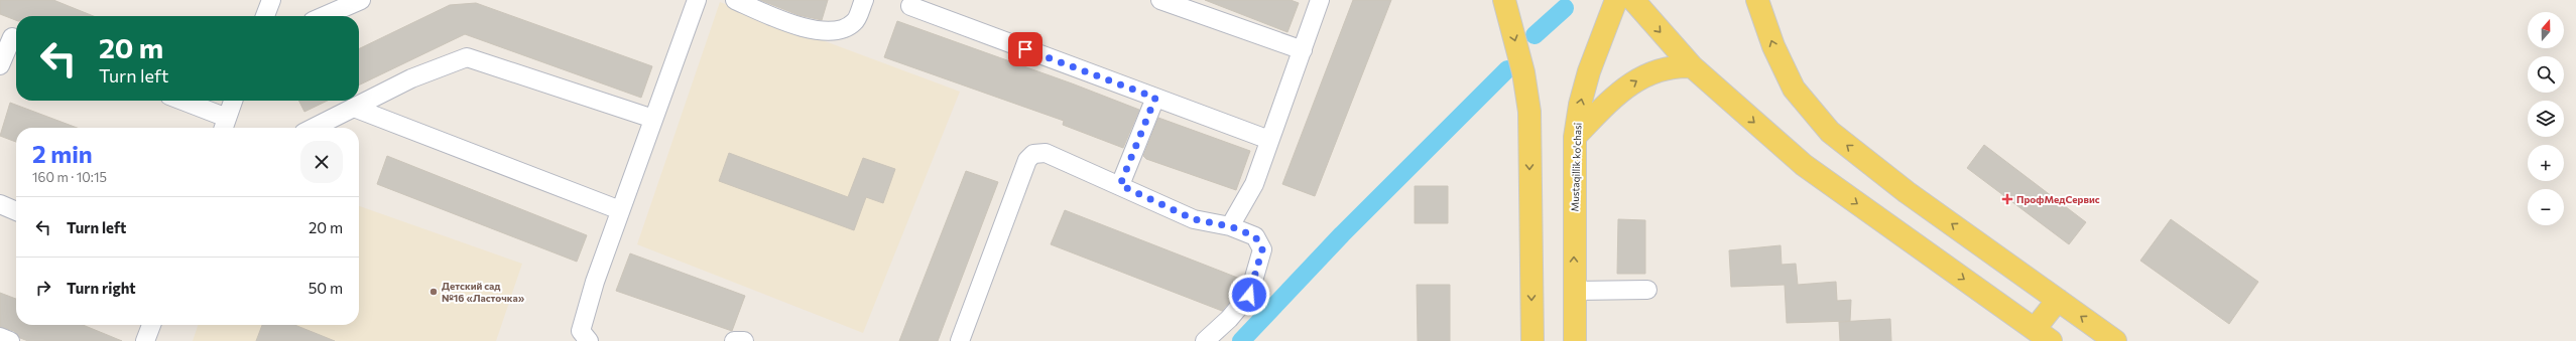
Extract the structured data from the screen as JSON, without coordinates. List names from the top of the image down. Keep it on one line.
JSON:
{"streets":{"main road":["Mustaqillik ko'chasi"]},"places":{"health":["ПрофМедСервис"],"other":["Детский сад №16 «Ласточка»"]},"north":"top","page":{"map_buttons":["+","−"],"turn":["20 m","Turn left"],"heading":["2 min","160 m · 10:15"],"list":[{"name":"Turn left","value":"20 m"},{"name":"Turn right","value":"50 m"}]}}
